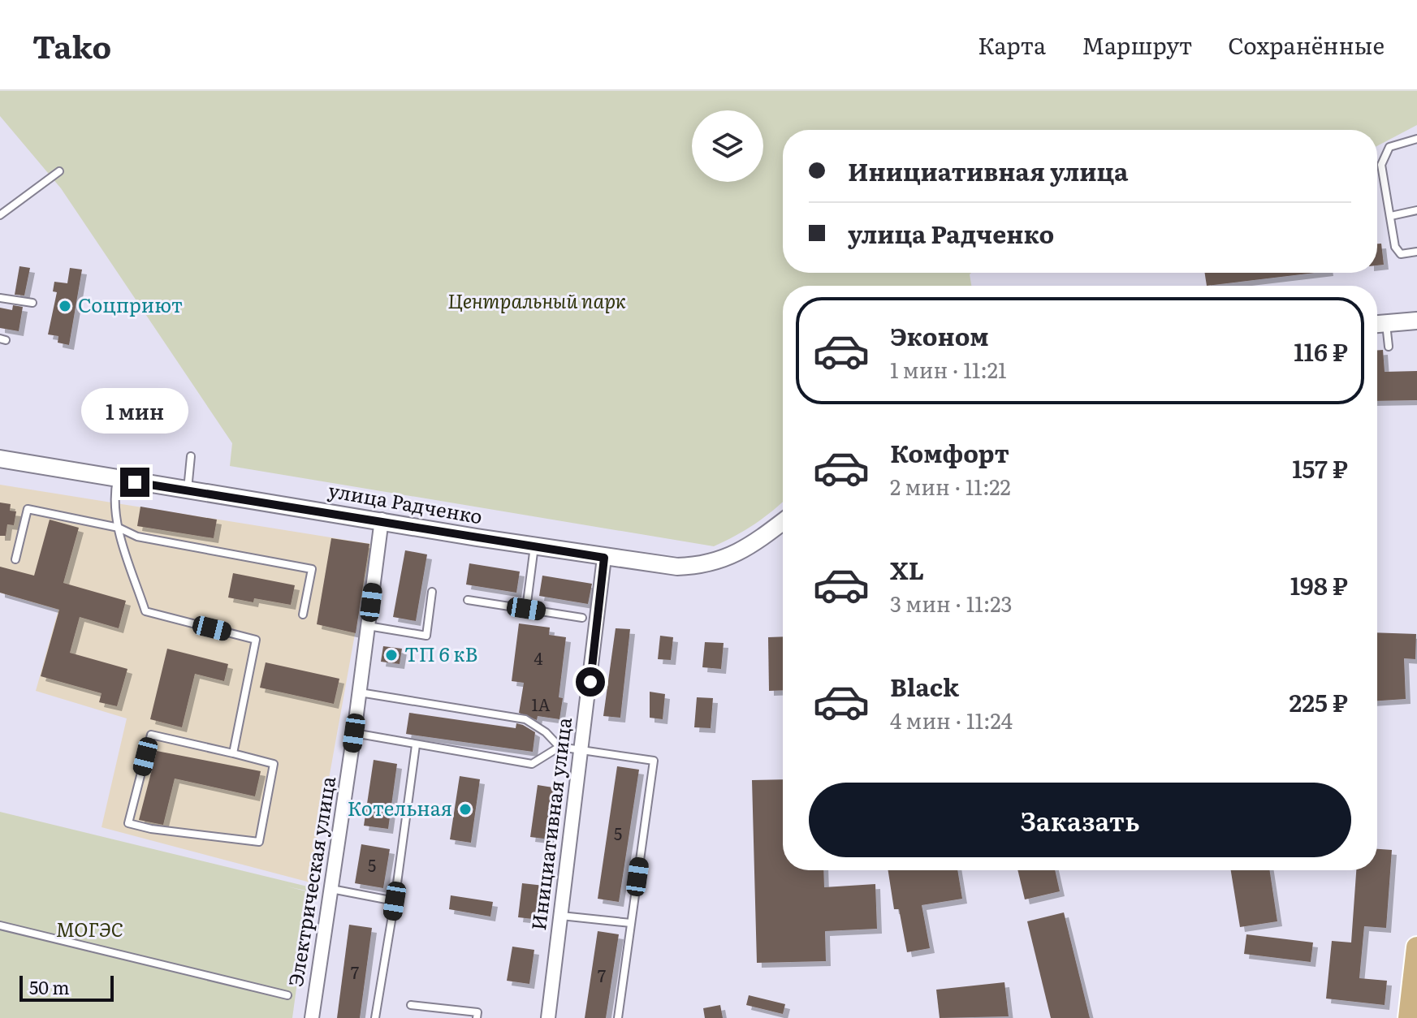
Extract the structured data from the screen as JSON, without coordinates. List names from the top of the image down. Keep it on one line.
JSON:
{"streets":{"street":["улица Радченко","Инициативная улица","Электрическая улица"]},"crossings":[["улица Радченко","Инициативная улица"],["улица Радченко","Электрическая улица"]],"parks":["Центральный парк","МОГЭС"],"places":["Соцприют","ТП 6 кВ","Котельная"],"house_numbers":["4","1А","5","5","7","7"],"scale_bar":"50 m","page":{"header":"Tako","nav":["Карта","Маршрут","Сохранённые"],"banner":["Инициативная улица","улица Радченко"],"list":[{"name":"Эконом","note":"1 мин · 11:21","value":"116 ₽"},{"name":"Комфорт","note":"2 мин · 11:22","value":"157 ₽"},{"name":"XL","note":"3 мин · 11:23","value":"198 ₽"},{"name":"Black","note":"4 мин · 11:24","value":"225 ₽"}],"bubble":"1 мин","buttons":"Заказать","scale":"50 m"}}
